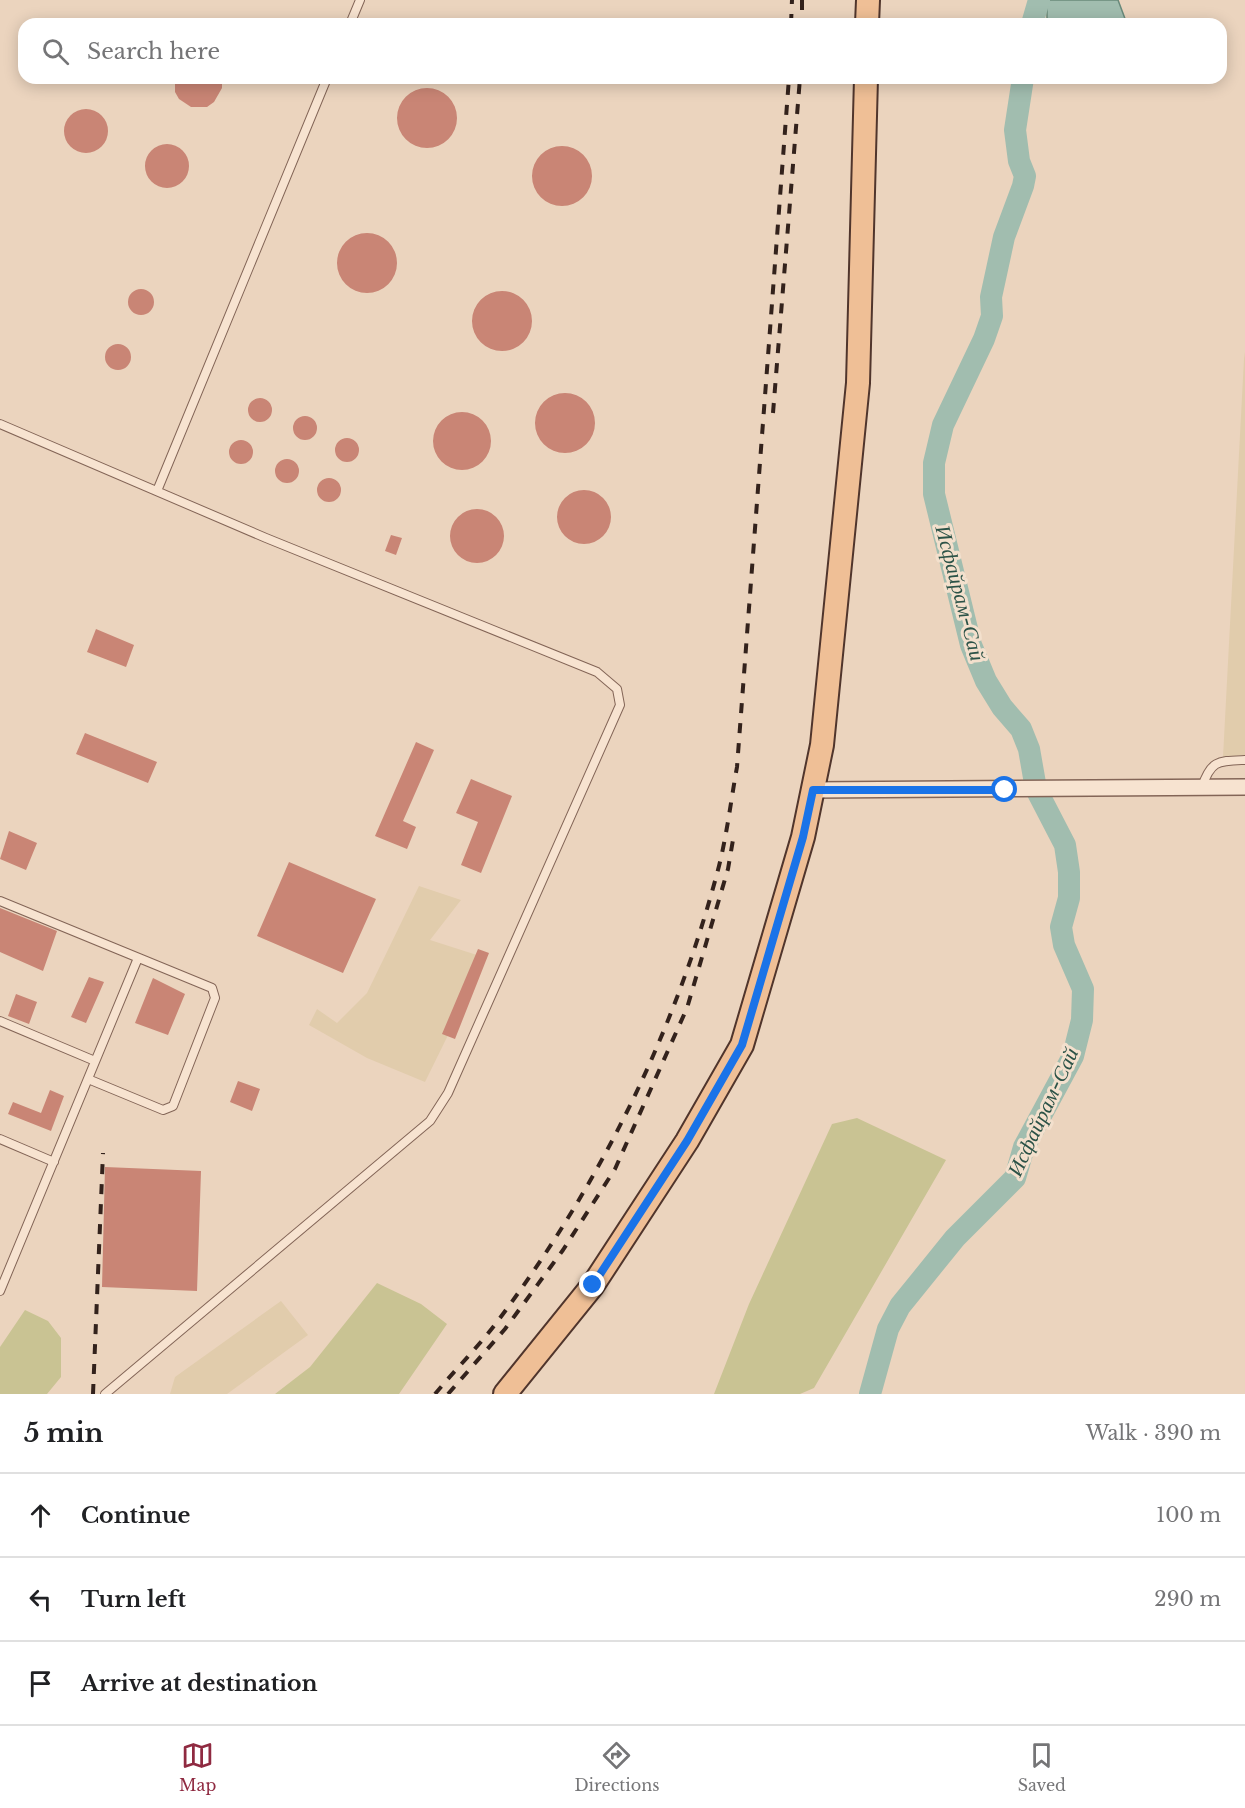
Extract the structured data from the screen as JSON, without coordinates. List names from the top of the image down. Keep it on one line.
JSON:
{"water":["Исфайрам-Сай"],"page":{"search":"Search here","heading":["5 min","Walk · 390 m"],"list":[["Continue","100 m"],["Turn left","290 m"],"Arrive at destination"],"nav":["Map","Directions","Saved"]}}
